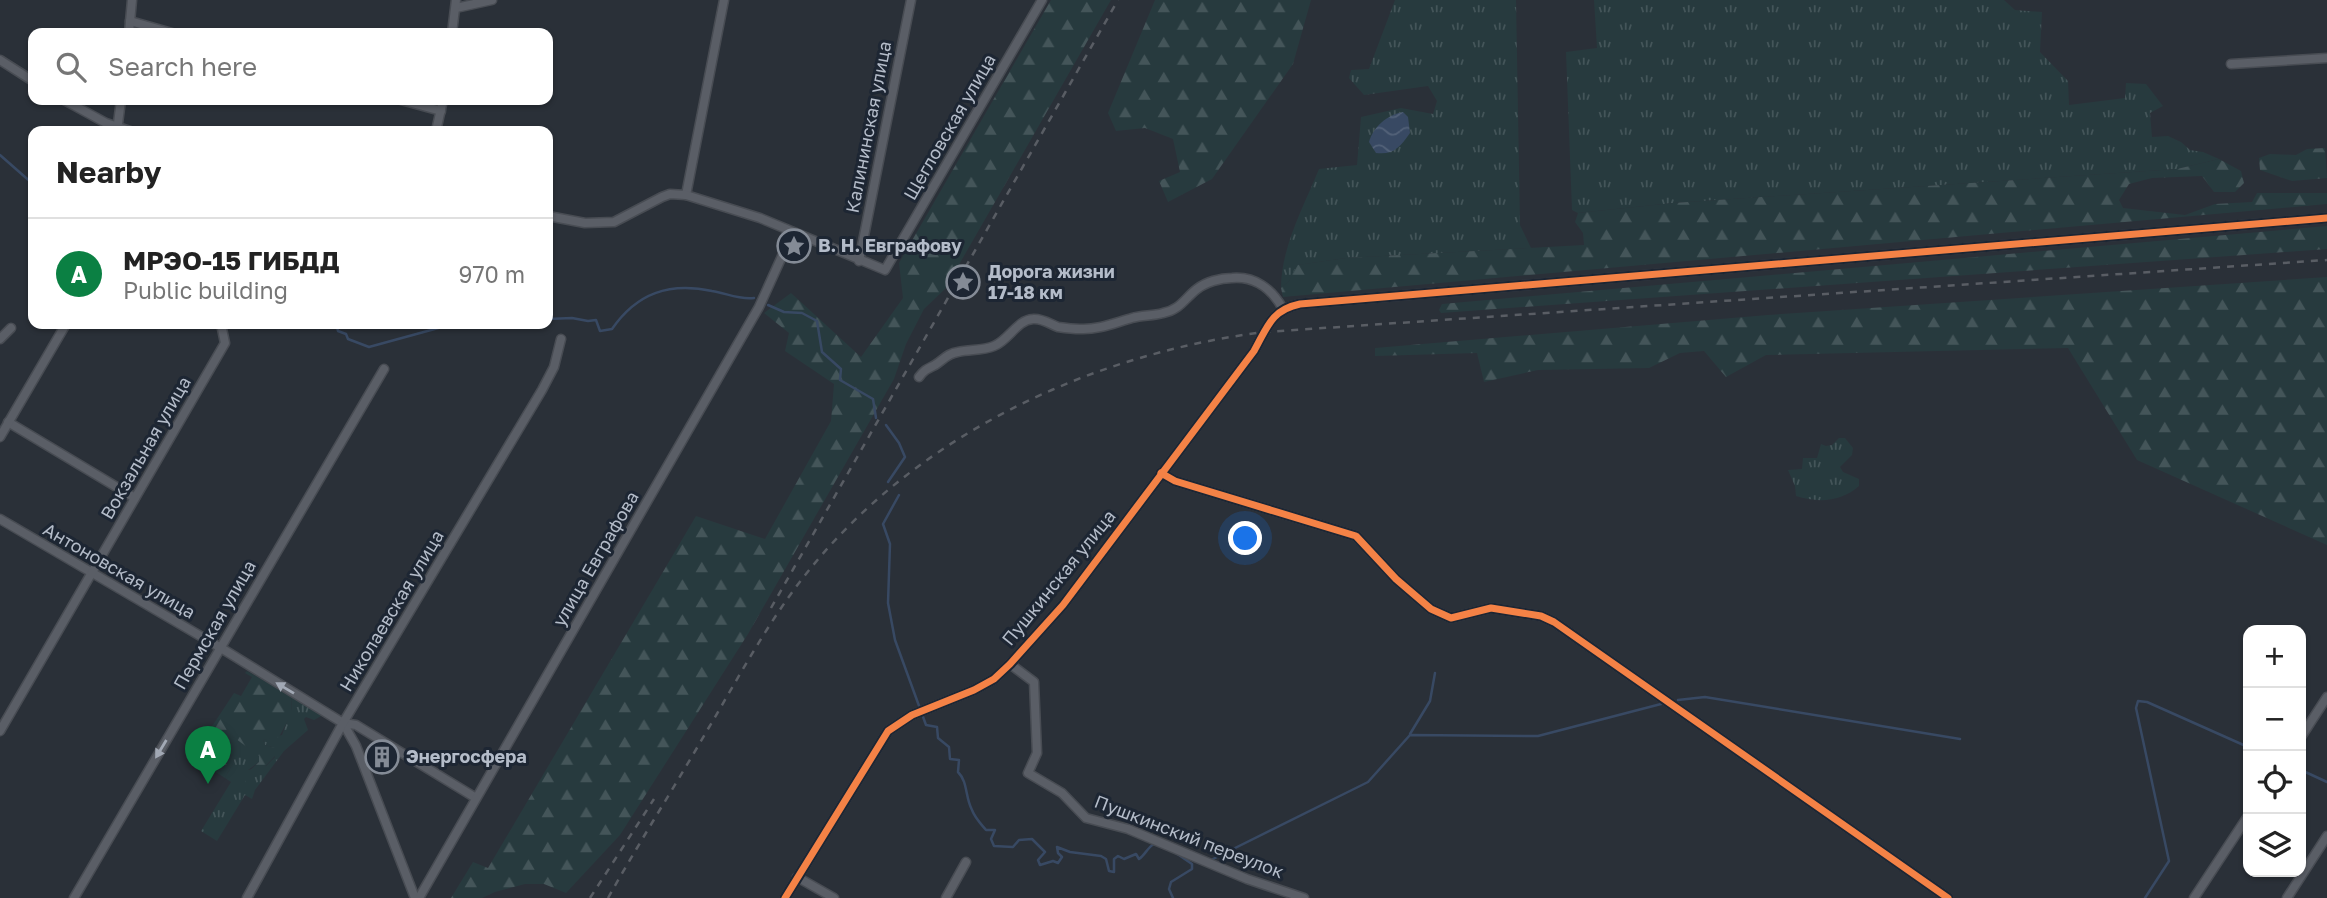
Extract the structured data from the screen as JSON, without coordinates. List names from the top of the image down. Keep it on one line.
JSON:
{"streets":{"street":["Калининская улица","Щегловская улица","Вокзальная улица","улица Евграфова","Антоновская улица","Пушкинская улица","Николаевская улица","Пермская улица","Пушкинский переулок"]},"crossings":[["Калининская улица","Щегловская улица"],["Вокзальная улица","Антоновская улица"],["улица Евграфова","Антоновская улица"],["Антоновская улица","Николаевская улица"],["Антоновская улица","Пермская улица"],["Пушкинская улица","Пушкинский переулок"]],"one_way":["Пермская улица"],"places":{"place":["В. Н. Евграфову","Дорога жизни 17-18 км"],"building":["Энергосфера"]},"page":{"search":"Search here","heading":"Nearby","list":[{"mark":"A","name":"МРЭО-15 ГИБДД","note":"Public building","value":"970 m"}],"map_buttons":["+","−"],"pins":"A"}}
